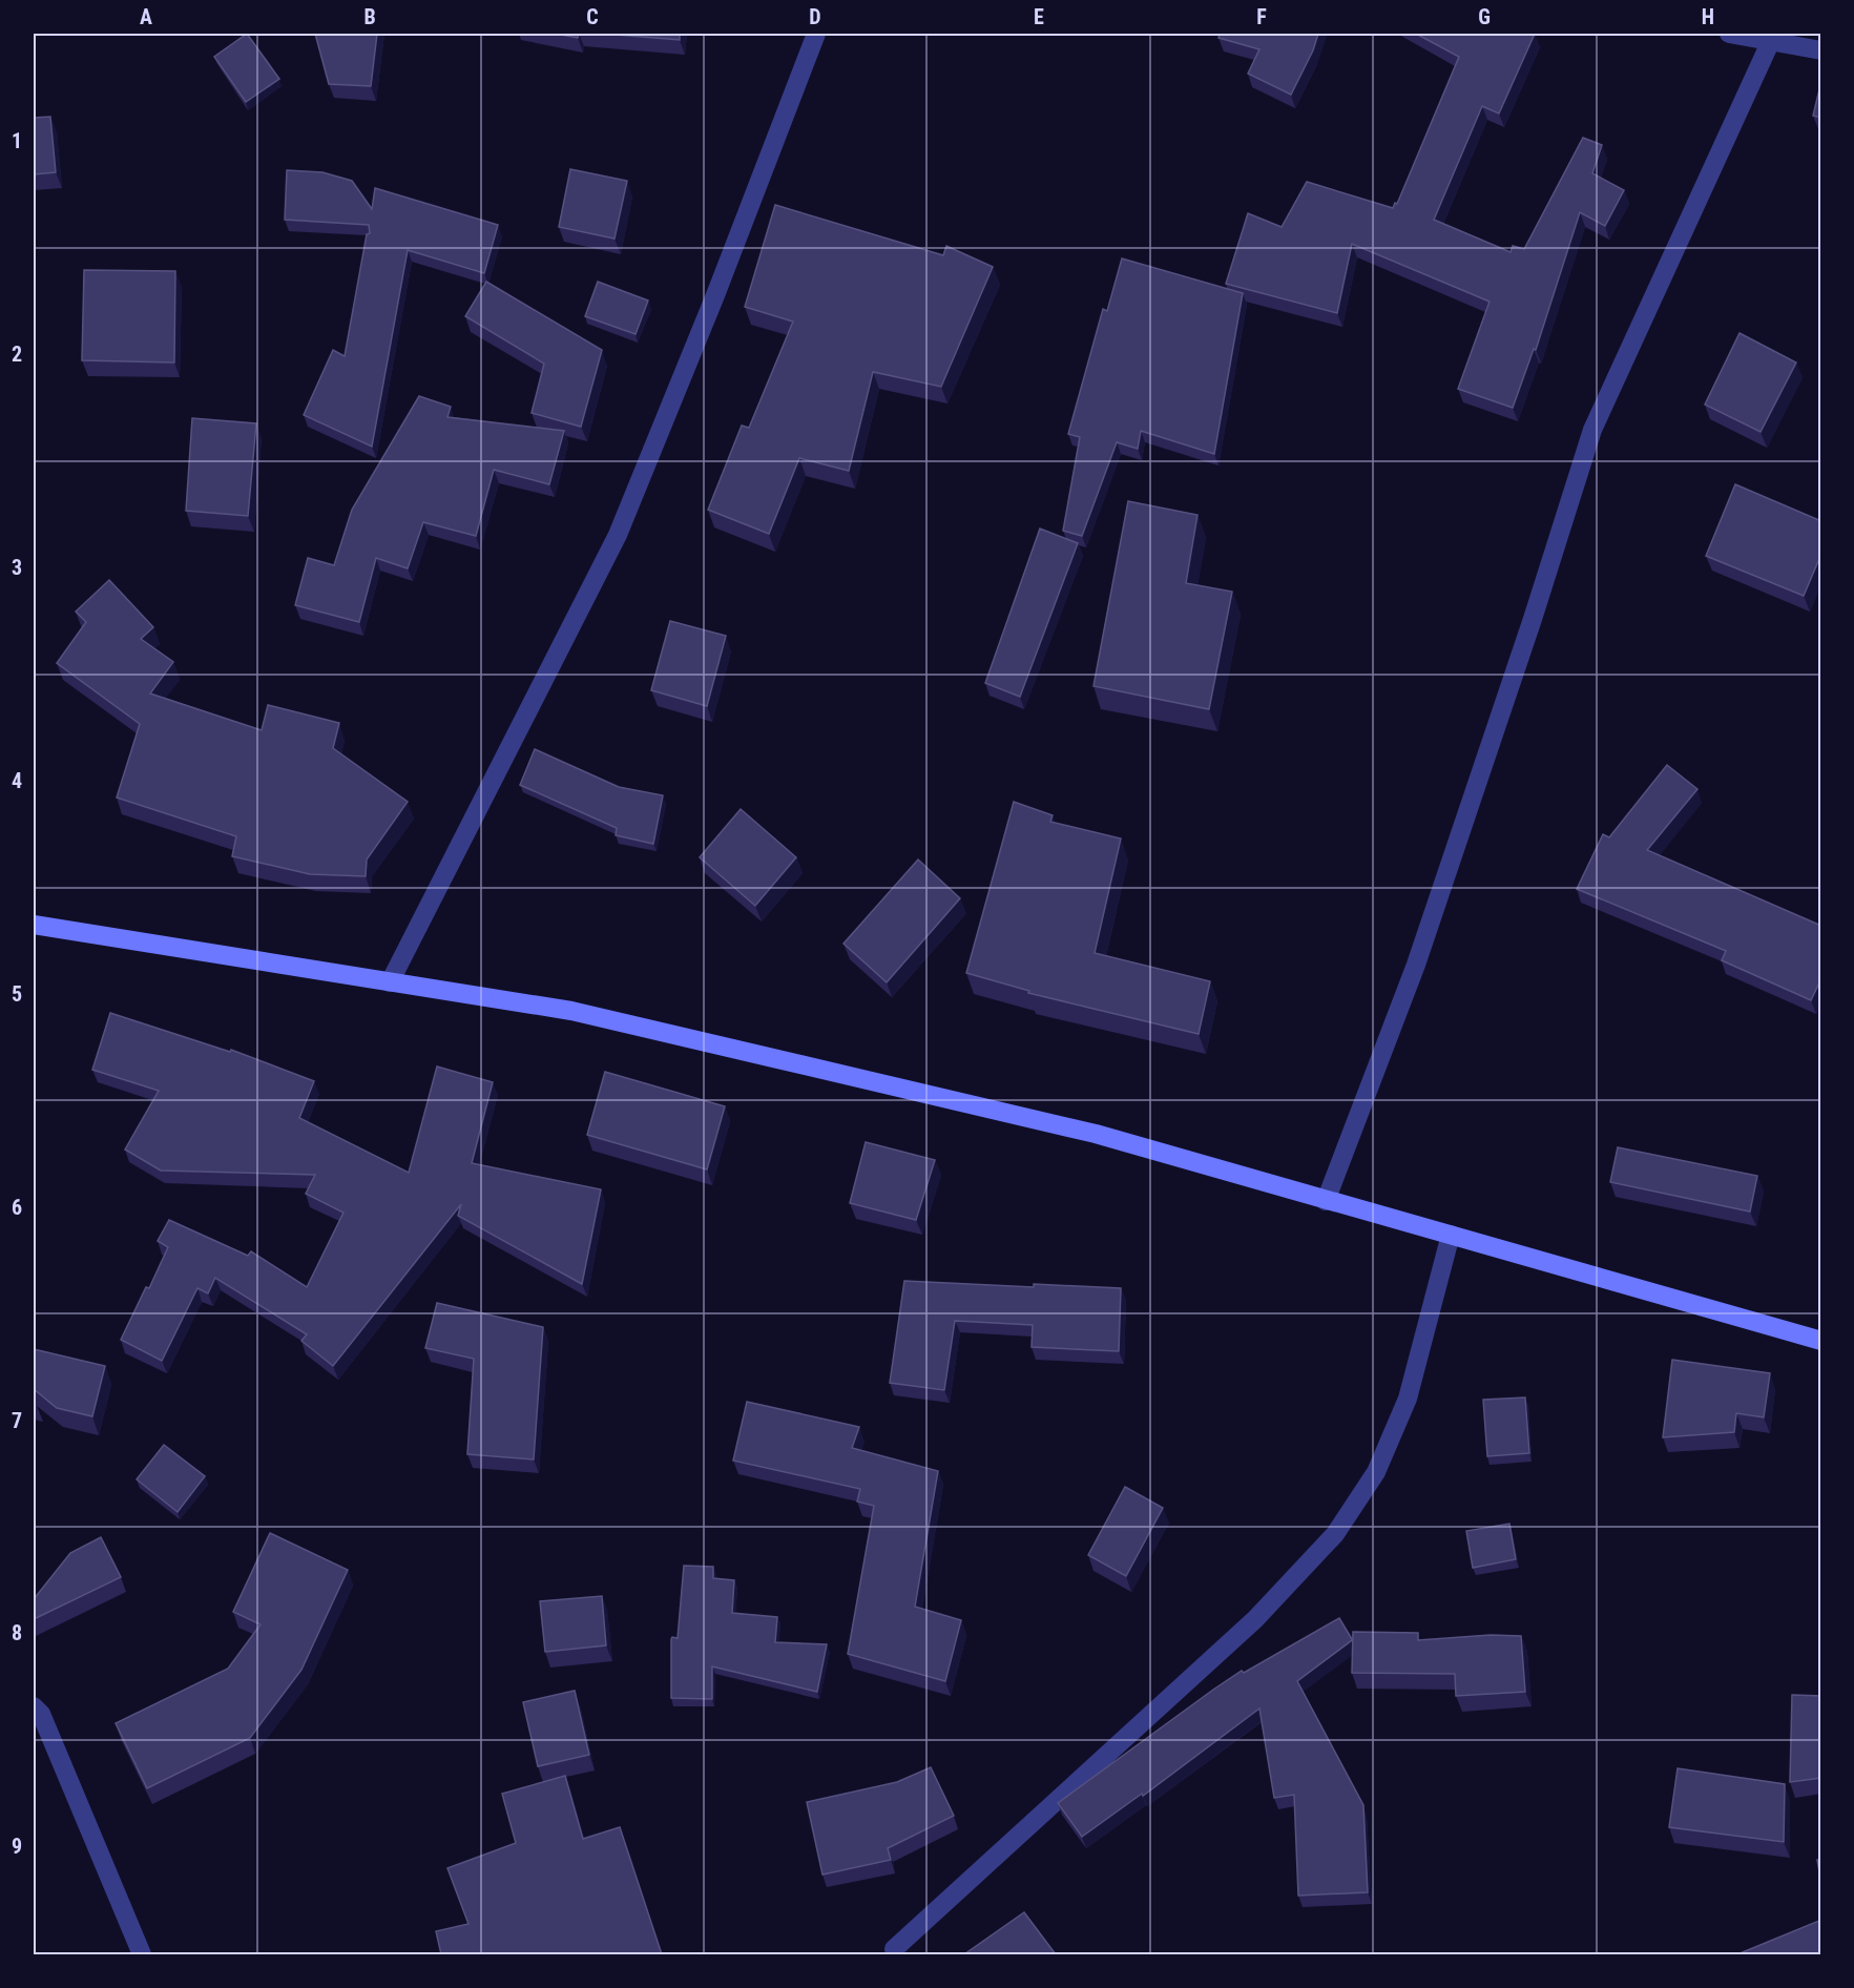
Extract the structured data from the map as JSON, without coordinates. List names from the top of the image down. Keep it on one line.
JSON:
{"grid":{"columns":["A","B","C","D","E","F","G","H"],"rows":["1","2","3","4","5","6","7","8","9"]}}
